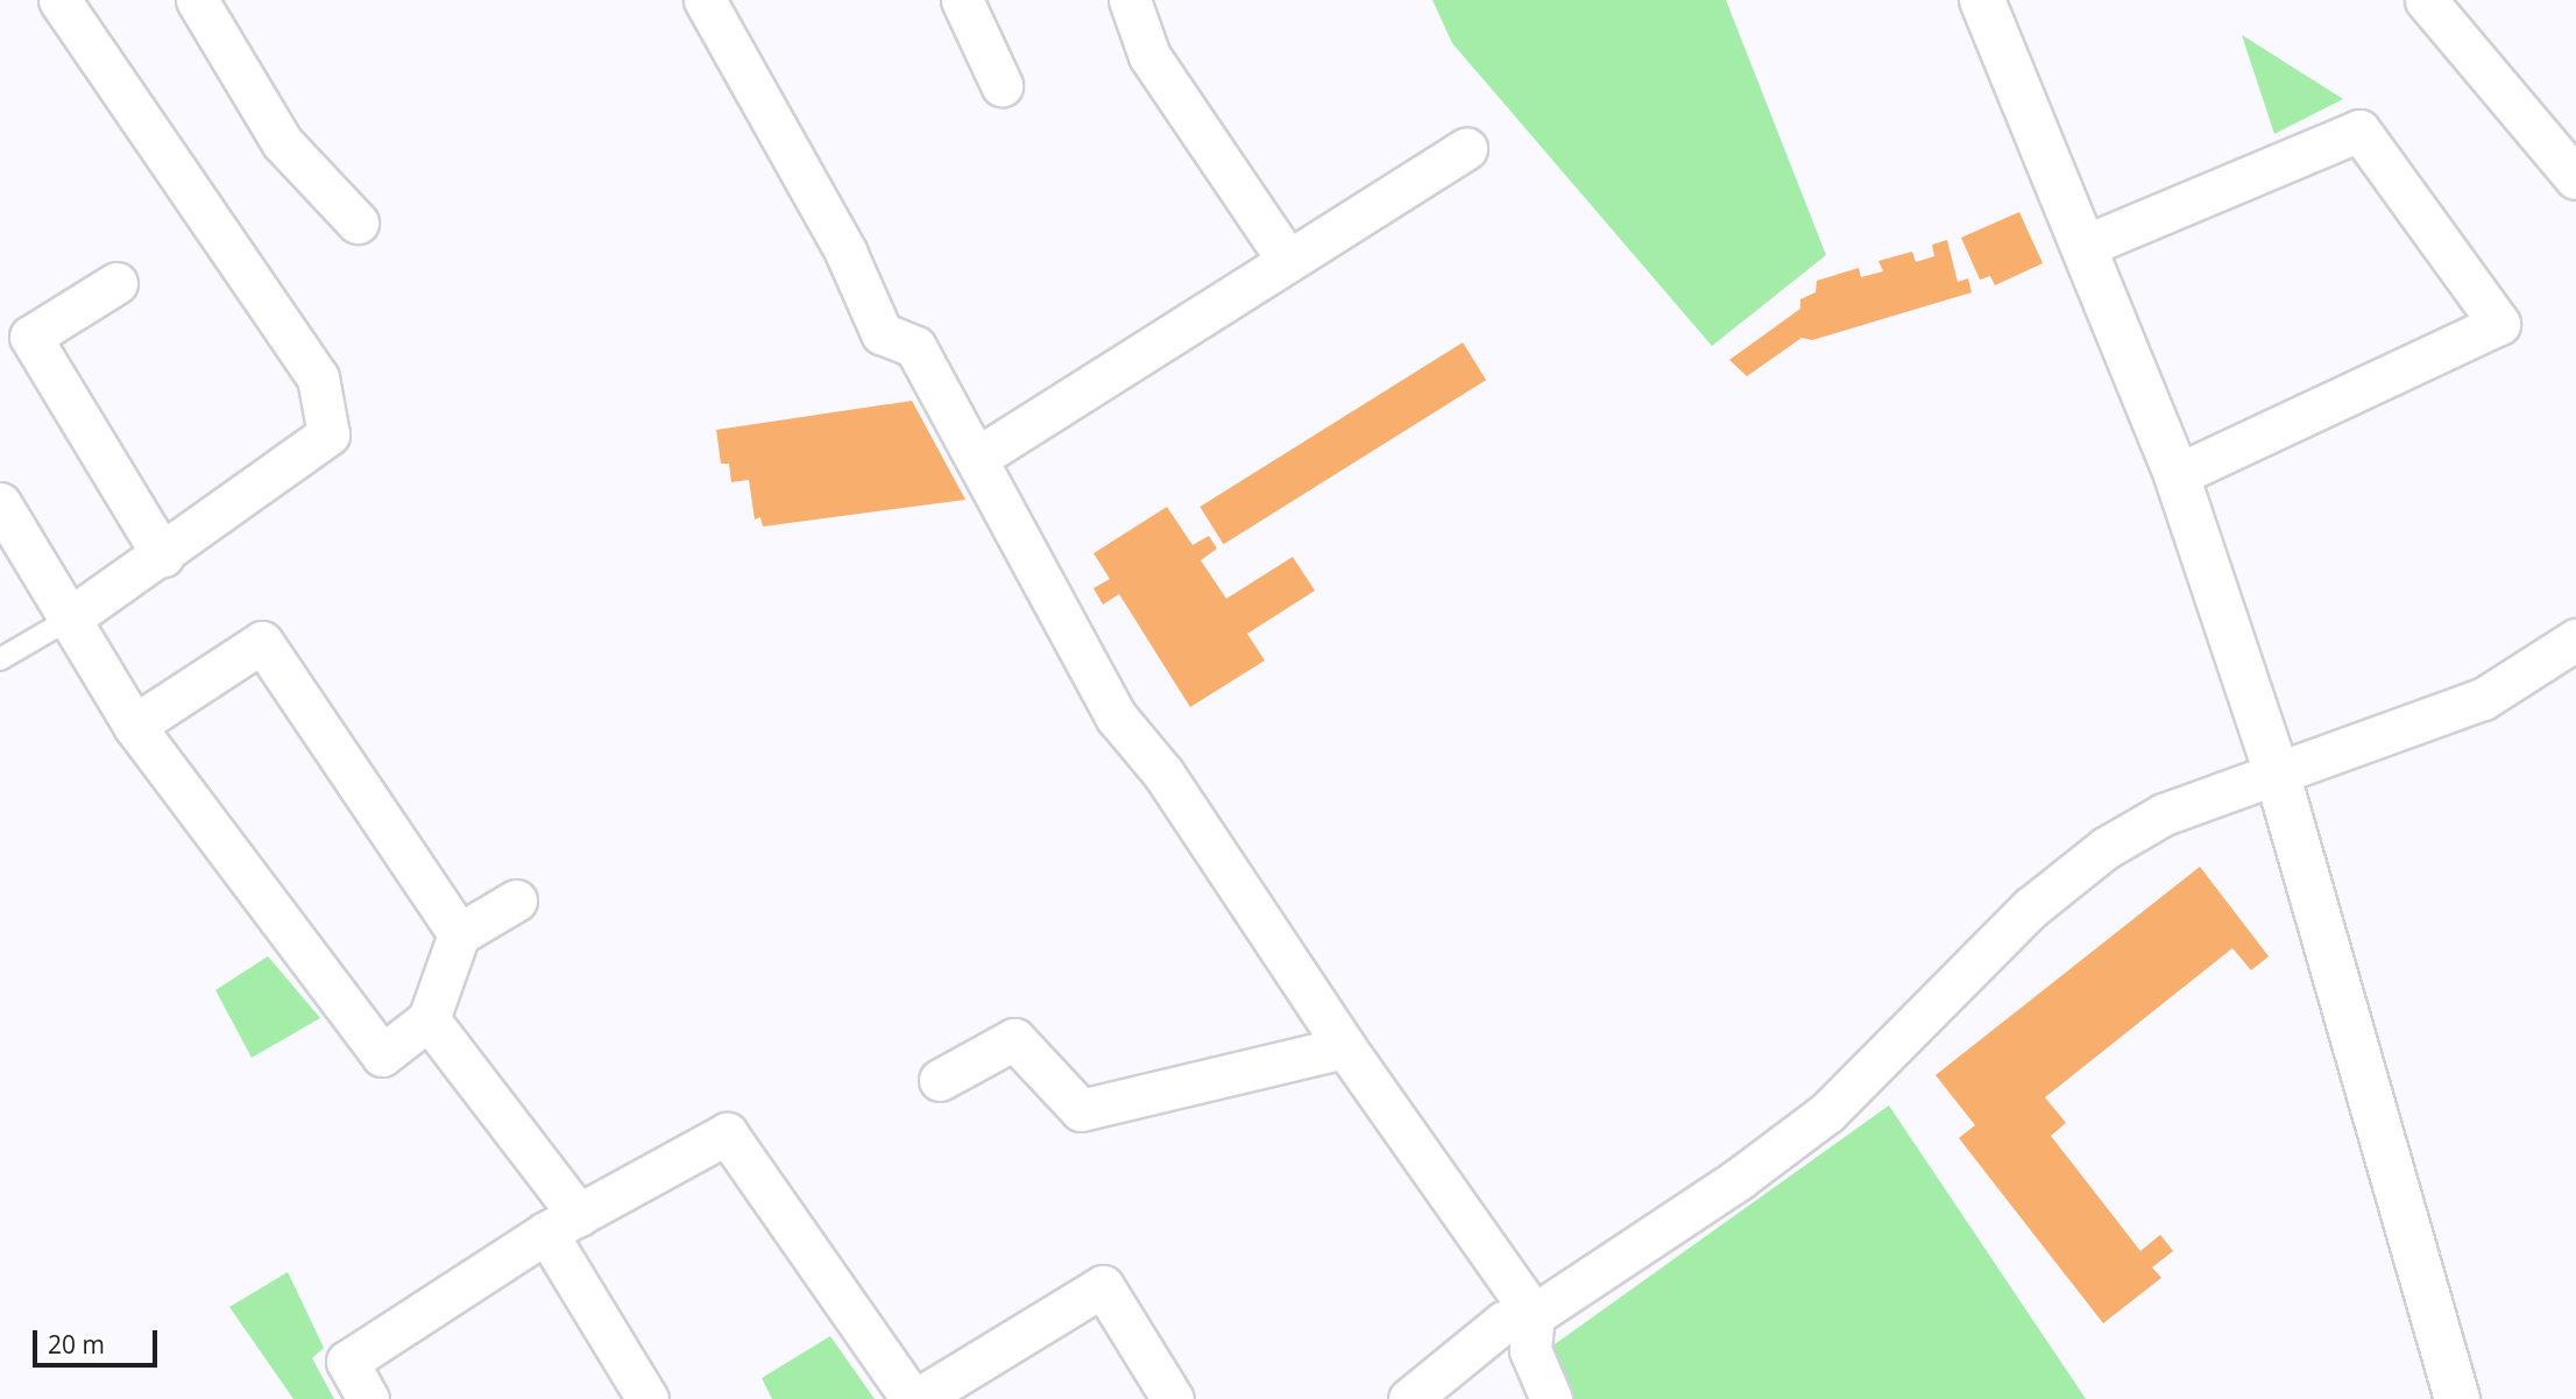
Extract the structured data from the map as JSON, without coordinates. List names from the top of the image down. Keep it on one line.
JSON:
{"scale_bar":"20 m"}
